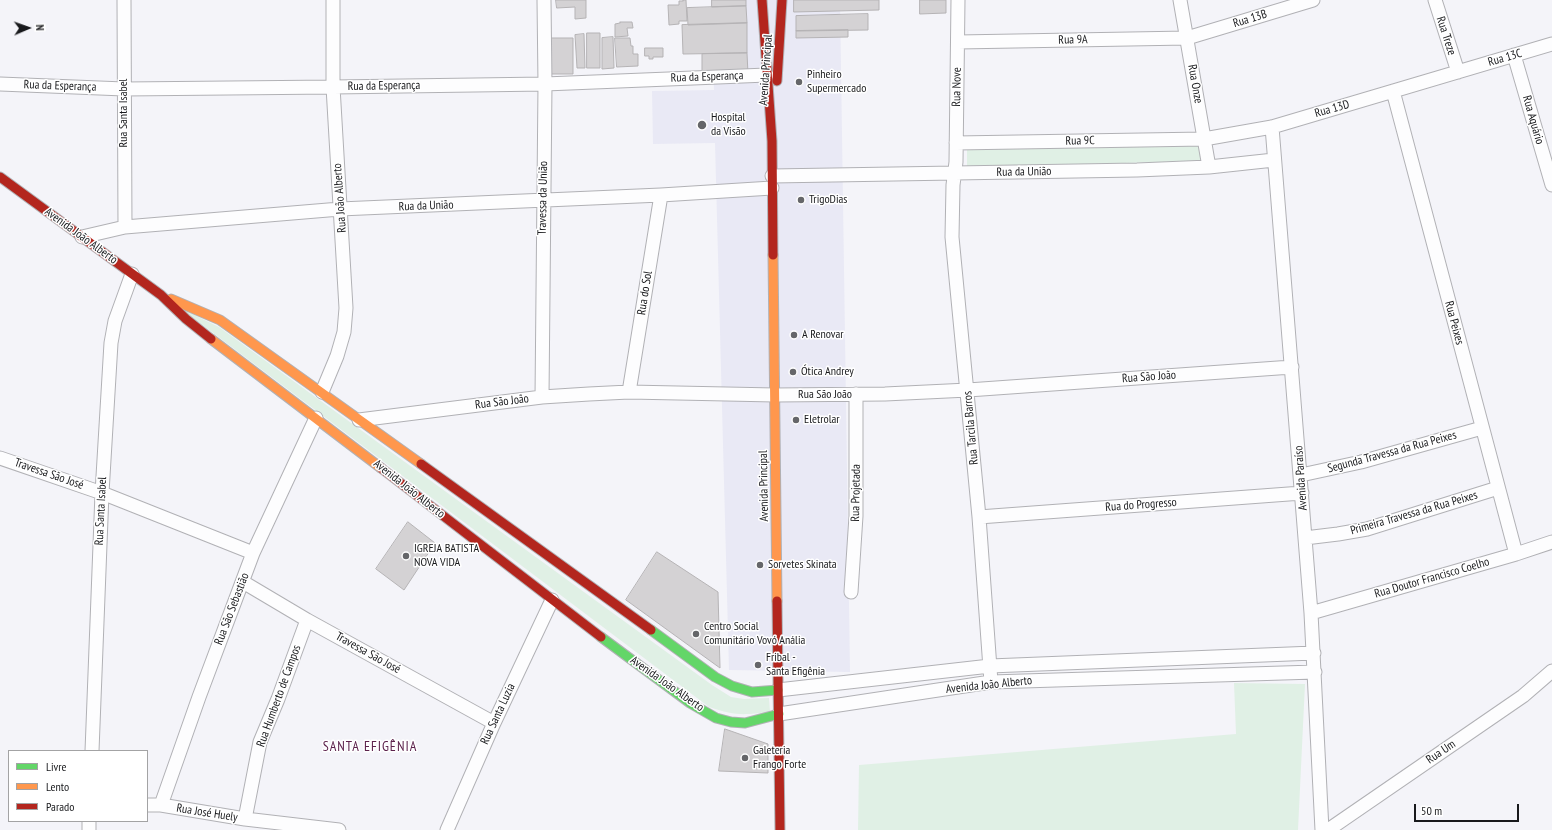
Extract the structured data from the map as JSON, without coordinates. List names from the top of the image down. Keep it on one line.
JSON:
{"streets":{"street":["Rua 13B","Rua Treze","Rua 9A","Rua 13C","Avenida Principal","Rua da Esperança","Rua Onze","Rua Nove","Rua 13D","Rua Santa Isabel","Rua Aquário","Rua 9C","Rua da União","Rua João Alberto","Travessa da União","Avenida João Alberto","Rua do Sol","Rua Peixes","Rua São João","Rua Tarcila Barros","Segunda Travessa da Rua Peixes","Travessa São José","Avenida Paraíso","Rua Projetada","Rua do Progresso","Primeira Travessa da Rua Peixes","Rua Doutor Francisco Coelho","Rua São Sebastião","Rua Humberto de Campos","Rua Santa Luzia","Rua Um","Rua José Huely"]},"crossings":[["Rua 13B","Rua 9A"],["Rua 13B","Rua Onze"],["Rua Treze","Rua 13C"],["Rua Treze","Rua 13D"],["Rua 9A","Rua Onze"],["Rua 9A","Rua Nove"],["Rua 13C","Rua 13D"],["Rua 13C","Rua Aquário"],["Avenida Principal","Rua da Esperança"],["Avenida Principal","Rua da União"],["Avenida Principal","Avenida João Alberto"],["Avenida Principal","Rua São João"],["Rua da Esperança","Rua Santa Isabel"],["Rua da Esperança","Rua João Alberto"],["Rua da Esperança","Travessa da União"],["Rua Onze","Rua 13D"],["Rua Onze","Rua 9C"],["Rua Onze","Rua da União"],["Rua Nove","Rua 9C"],["Rua Nove","Rua da União"],["Rua Nove","Rua Tarcila Barros"],["Rua 13D","Rua 9C"],["Rua 13D","Rua Peixes"],["Rua 13D","Avenida Paraíso"],["Rua Santa Isabel","Rua da União"],["Rua Santa Isabel","Avenida João Alberto"],["Rua Santa Isabel","Travessa São José"],["Rua da União","Rua João Alberto"],["Rua da União","Travessa da União"],["Rua da União","Avenida João Alberto"],["Rua da União","Rua do Sol"],["Rua da União","Rua Tarcila Barros"],["Rua da União","Avenida Paraíso"],["Rua João Alberto","Avenida João Alberto"],["Travessa da União","Rua São João"],["Avenida João Alberto","Rua São João"],["Avenida João Alberto","Rua Tarcila Barros"],["Avenida João Alberto","Avenida Paraíso"],["Avenida João Alberto","Rua São Sebastião"],["Avenida João Alberto","Rua Santa Luzia"],["Rua do Sol","Rua São João"],["Rua Peixes","Segunda Travessa da Rua Peixes"],["Rua Peixes","Primeira Travessa da Rua Peixes"],["Rua Peixes","Rua Doutor Francisco Coelho"],["Rua São João","Rua Tarcila Barros"],["Rua São João","Avenida Paraíso"],["Rua São João","Rua Projetada"],["Rua Tarcila Barros","Rua do Progresso"],["Segunda Travessa da Rua Peixes","Avenida Paraíso"],["Travessa São José","Rua São Sebastião"],["Travessa São José","Rua Humberto de Campos"],["Travessa São José","Rua Santa Luzia"],["Avenida Paraíso","Rua do Progresso"],["Avenida Paraíso","Primeira Travessa da Rua Peixes"],["Avenida Paraíso","Rua Doutor Francisco Coelho"],["Rua São Sebastião","Rua José Huely"],["Rua Humberto de Campos","Rua José Huely"]],"districts":["SANTA EFIGÊNIA"],"places":["Pinheiro Supermercado","Hospital da Visão","TrigoDias","A Renovar","Ótica Andrey","Eletrolar","IGREJA BATISTA NOVA VIDA","Sorvetes Skinata","Centro Social Comunitário Vovó Anália","Fribal - Santa Efigênia","Galeteria Frango Forte"],"legend":["Livre","Lento","Parado"],"scale_bar":"50 m","north":"right"}
